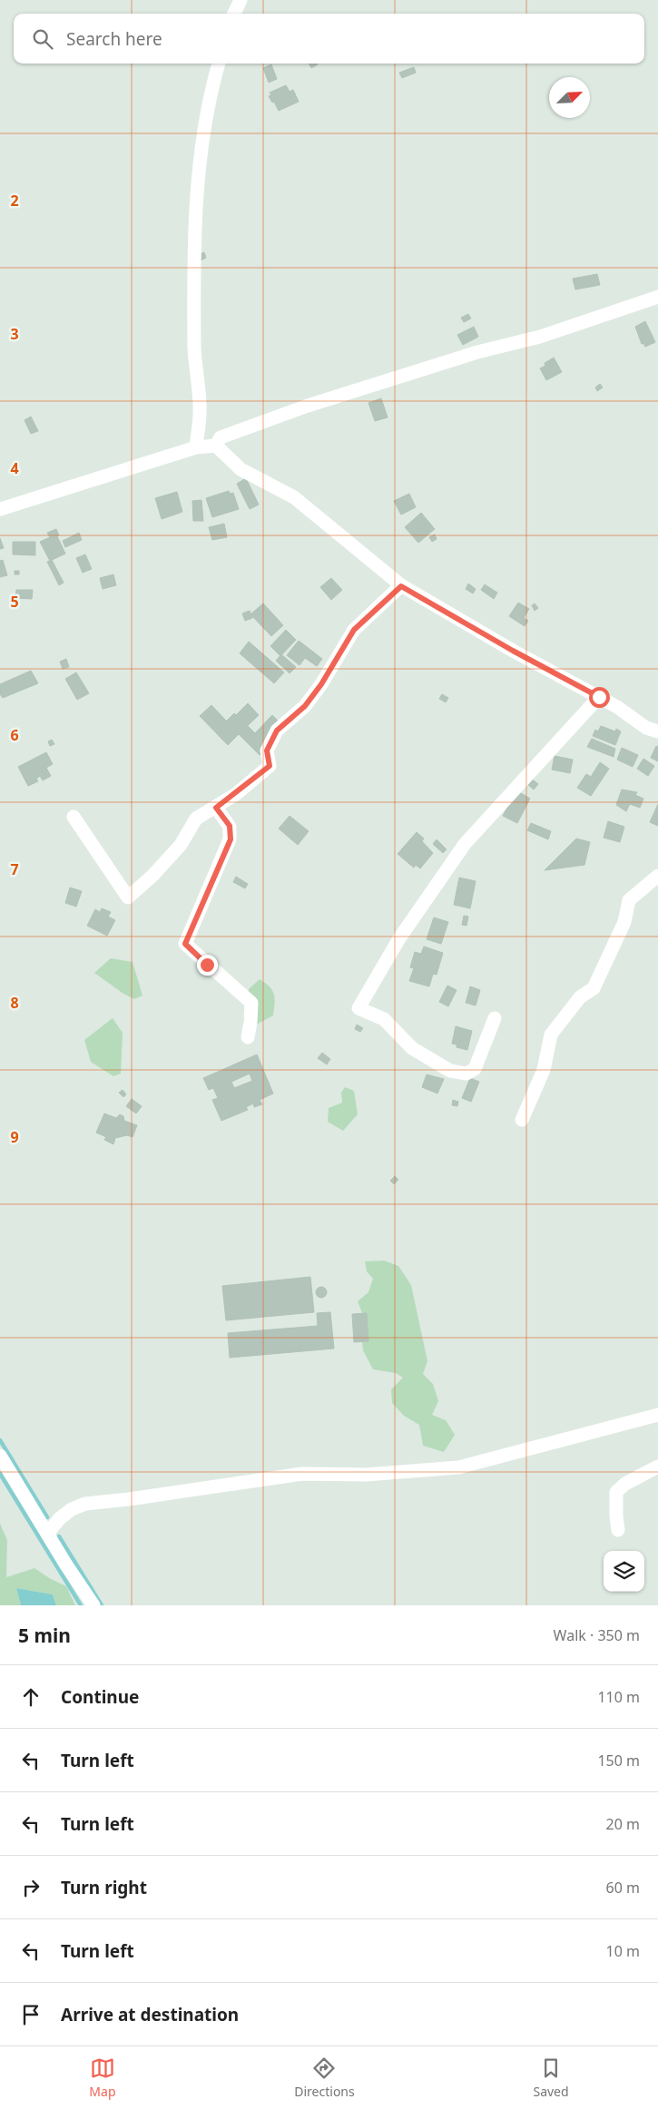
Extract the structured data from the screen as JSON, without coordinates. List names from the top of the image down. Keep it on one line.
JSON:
{"north":"top right","page":{"search":"Search here","heading":["5 min","Walk · 350 m"],"list":[["Continue","110 m"],["Turn left","150 m"],["Turn left","20 m"],["Turn right","60 m"],["Turn left","10 m"],"Arrive at destination"],"nav":["Map","Directions","Saved"]},"grid":{"rows":["2","3","4","5","6","7","8","9"]}}
